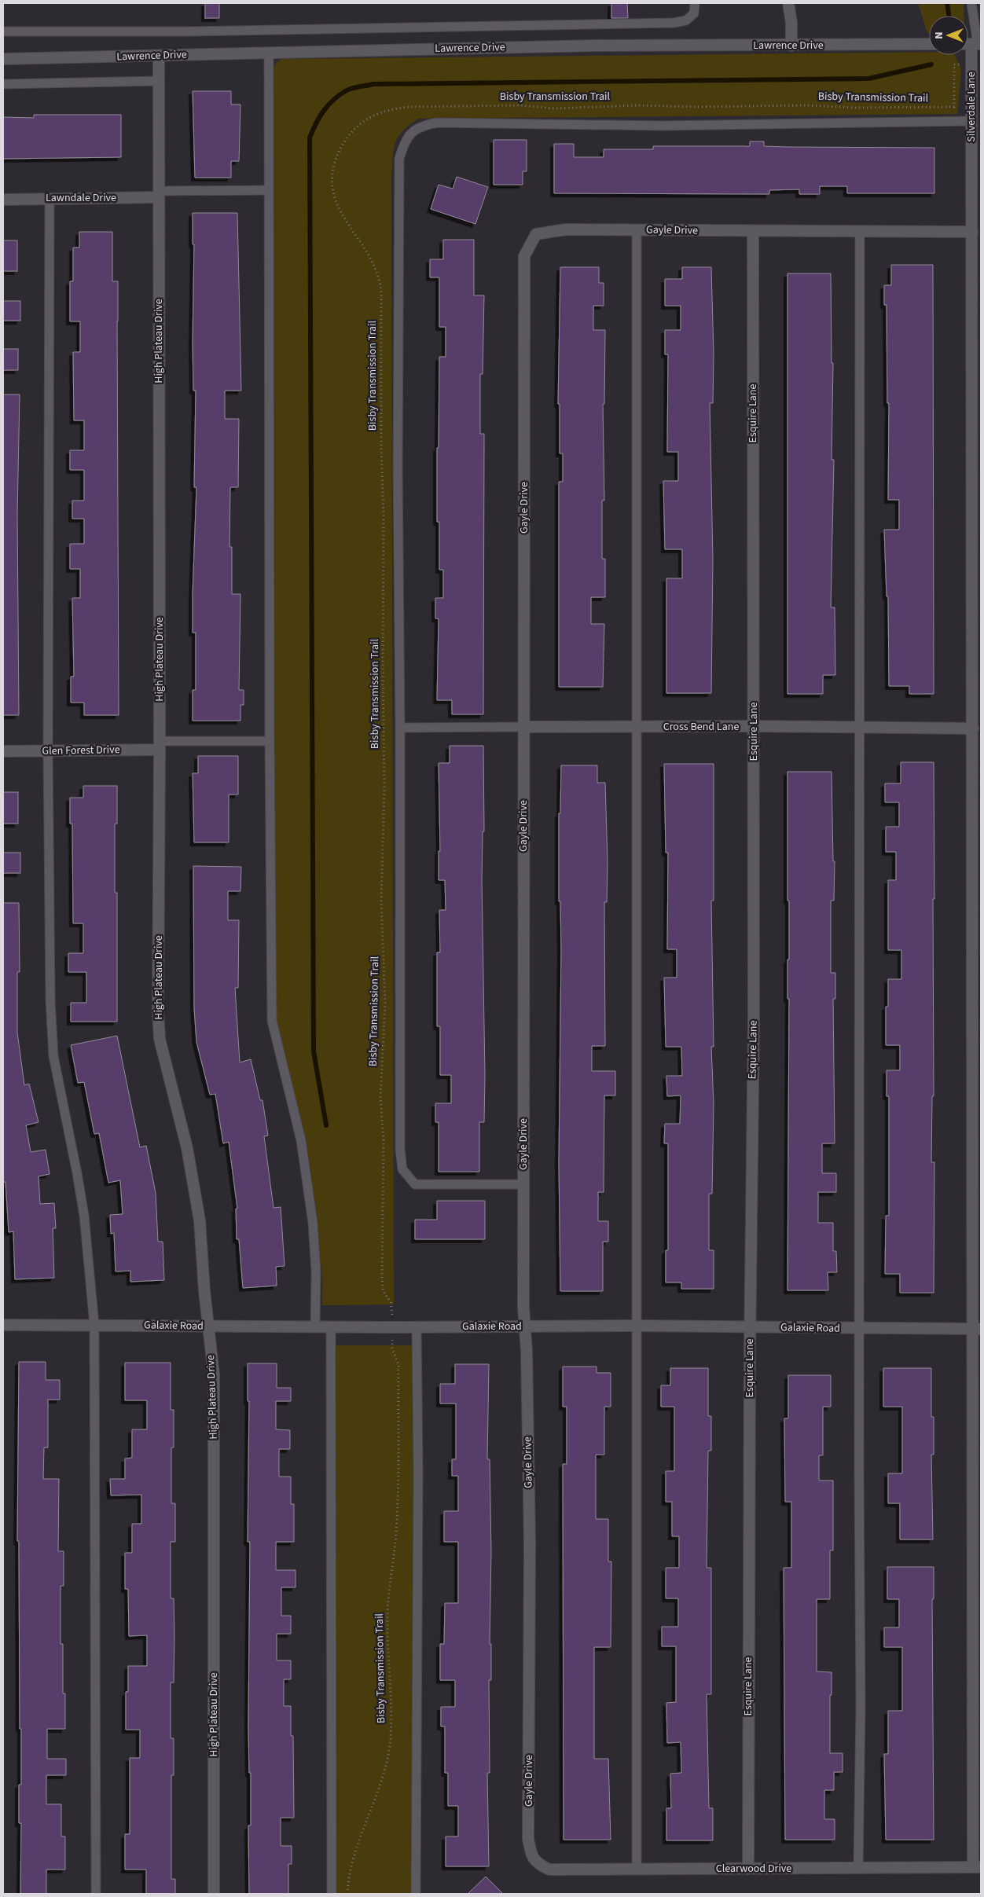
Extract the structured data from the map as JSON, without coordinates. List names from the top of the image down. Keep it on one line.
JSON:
{"streets":{"street":["Lawrence Drive","Silverdale Lane","Lawndale Drive","Gayle Drive","High Plateau Drive","Esquire Lane","Cross Bend Lane","Glen Forest Drive","Galaxie Road","Clearwood Drive"],"path":["Bisby Transmission Trail"]},"crossings":[["Lawrence Drive","High Plateau Drive"],["Bisby Transmission Trail","Silverdale Lane"],["Silverdale Lane","Gayle Drive"],["Silverdale Lane","Cross Bend Lane"],["Silverdale Lane","Galaxie Road"],["Silverdale Lane","Clearwood Drive"],["Lawndale Drive","High Plateau Drive"],["Gayle Drive","Esquire Lane"],["Gayle Drive","Cross Bend Lane"],["Gayle Drive","Galaxie Road"],["Gayle Drive","Clearwood Drive"],["High Plateau Drive","Glen Forest Drive"],["High Plateau Drive","Galaxie Road"],["Esquire Lane","Cross Bend Lane"],["Esquire Lane","Galaxie Road"],["Esquire Lane","Clearwood Drive"]],"north":"left"}
